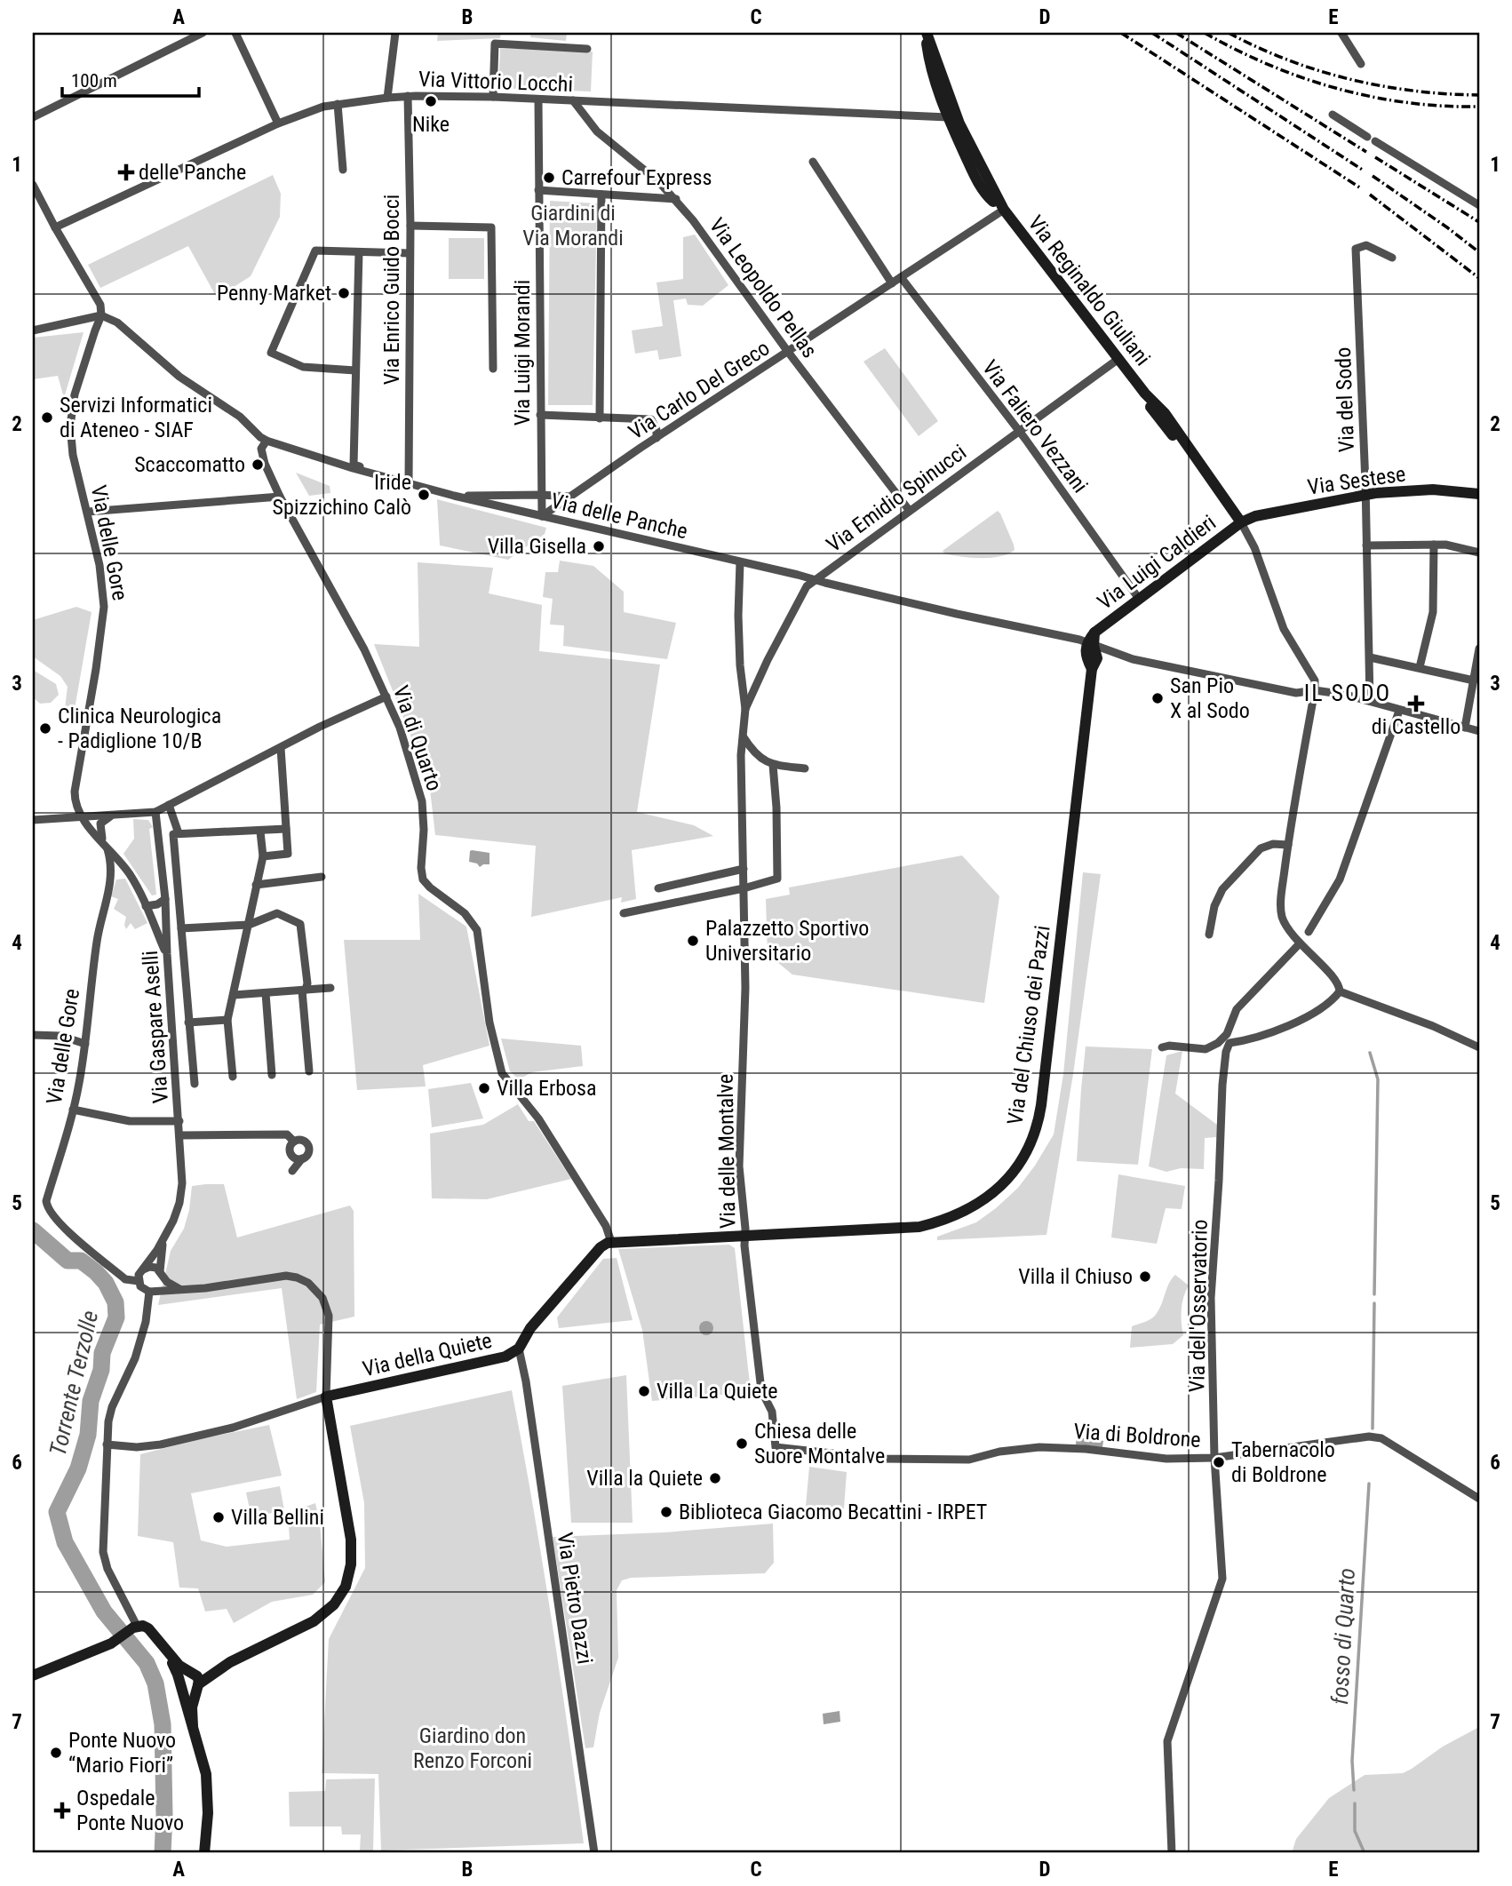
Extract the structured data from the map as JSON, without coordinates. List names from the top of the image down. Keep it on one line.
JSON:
{"streets":{"main road":["Via Reginaldo Giuliani","Via Sestese","Via Luigi Caldieri","Via del Chiuso dei Pazzi","Via della Quiete"],"street":["Via Vittorio Locchi","Via Leopoldo Pellas","Via Enrico Guido Bocci","Via Luigi Morandi","Via Carlo Del Greco","Via del Sodo","Via Faliero Vezzani","Via Emidio Spinucci","Via delle Panche","Via delle Gore","Via di Quarto","Via Gaspare Aselli","Via delle Montalve","Via dell'Osservatorio","Via di Boldrone","Via Pietro Dazzi"]},"crossings":[["Via Vittorio Locchi","Via Leopoldo Pellas"],["Via Vittorio Locchi","Via Enrico Guido Bocci"],["Via Vittorio Locchi","Via Reginaldo Giuliani"],["Via Vittorio Locchi","Via Luigi Morandi"],["Via Leopoldo Pellas","Via Carlo Del Greco"],["Via Leopoldo Pellas","Via Emidio Spinucci"],["Via Enrico Guido Bocci","Via delle Panche"],["Via Reginaldo Giuliani","Via Carlo Del Greco"],["Via Reginaldo Giuliani","Via Sestese"],["Via Reginaldo Giuliani","Via Emidio Spinucci"],["Via Reginaldo Giuliani","Via delle Panche"],["Via Reginaldo Giuliani","Via Luigi Caldieri"],["Via Luigi Morandi","Via Carlo Del Greco"],["Via Luigi Morandi","Via delle Panche"],["Via Carlo Del Greco","Via Faliero Vezzani"],["Via Carlo Del Greco","Via delle Panche"],["Via del Sodo","Via Sestese"],["Via Faliero Vezzani","Via Emidio Spinucci"],["Via Faliero Vezzani","Via Luigi Caldieri"],["Via Sestese","Via Luigi Caldieri"],["Via Emidio Spinucci","Via delle Panche"],["Via Emidio Spinucci","Via delle Montalve"],["Via delle Panche","Via delle Gore"],["Via delle Panche","Via Luigi Caldieri"],["Via delle Panche","Via di Quarto"],["Via delle Panche","Via del Chiuso dei Pazzi"],["Via delle Panche","Via delle Montalve"],["Via delle Gore","Via Gaspare Aselli"],["Via Luigi Caldieri","Via del Chiuso dei Pazzi"],["Via di Quarto","Via della Quiete"],["Via del Chiuso dei Pazzi","Via delle Montalve"],["Via delle Montalve","Via di Boldrone"],["Via dell'Osservatorio","Via di Boldrone"],["Via della Quiete","Via Pietro Dazzi"]],"districts":["IL SODO"],"water":["Torrente Terzolle","fosso di Quarto"],"parks":["Giardini di Via Morandi","Giardino don Renzo Forconi"],"places":{"other":["Nike","Carrefour Express","Penny Market","Servizi Informatici di Ateneo - SIAF","Scaccomatto","Iride Spizzichino Calò","Villa Gisella","San Pio X al Sodo","Clinica Neurologica - Padiglione 10/B","Palazzetto Sportivo Universitario","Villa Erbosa","Villa il Chiuso","Villa La Quiete","Chiesa delle Suore Montalve","Tabernacolo di Boldrone","Villa la Quiete","Biblioteca Giacomo Becattini - IRPET","Villa Bellini","Ponte Nuovo “Mario Fiori”"],"health":["delle Panche","di Castello","Ospedale Ponte Nuovo"]},"scale_bar":"100 m","grid":{"columns":["A","B","C","D","E"],"rows":["1","2","3","4","5","6","7"]}}
